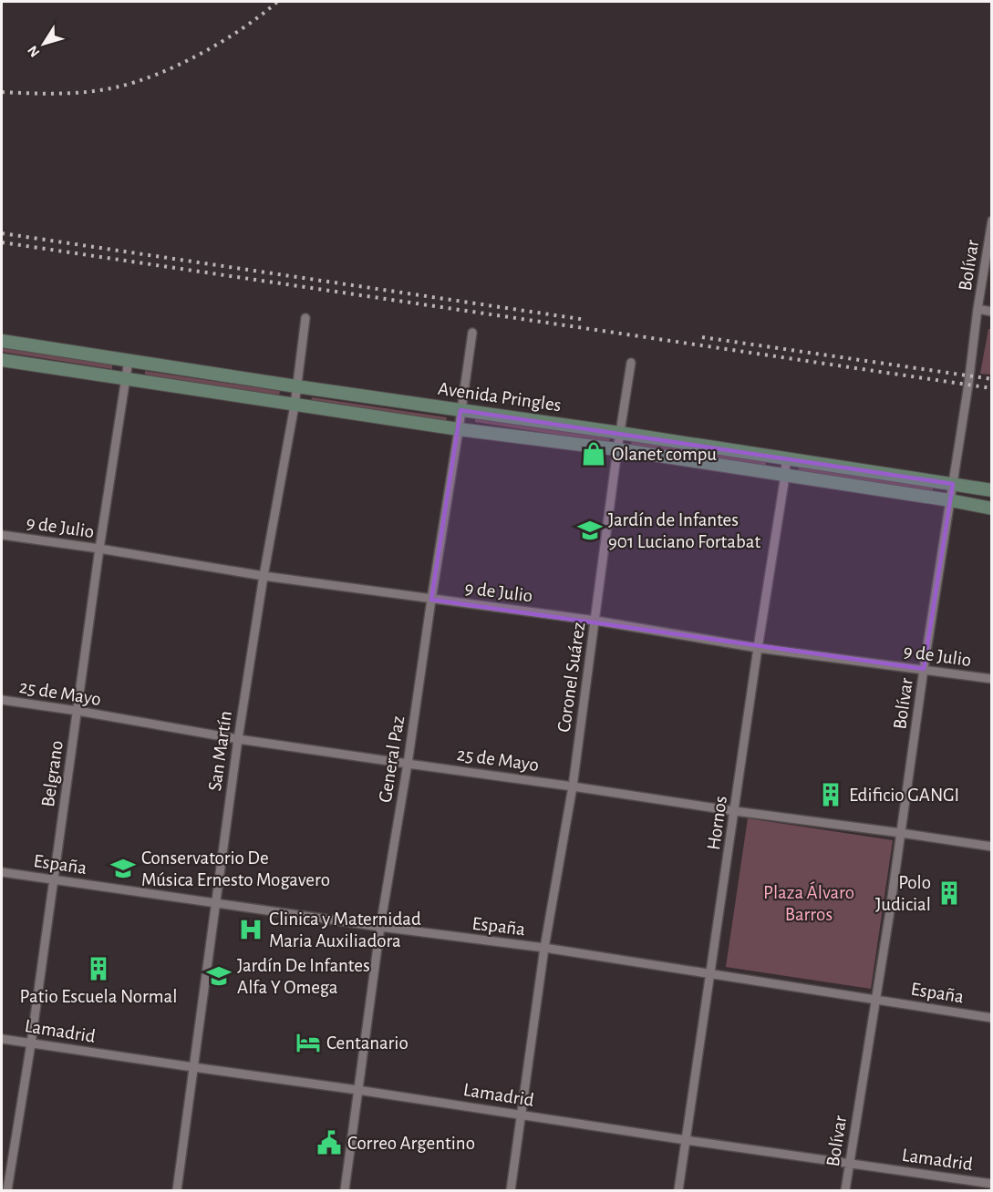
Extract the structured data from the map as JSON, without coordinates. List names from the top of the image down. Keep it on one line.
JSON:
{"streets":{"main road":["Avenida Pringles"],"street":["Bolívar","9 de Julio","Coronel Suárez","25 de Mayo","San Martín","General Paz","Belgrano","Hornos","España","Lamadrid"]},"crossings":[["Bolívar","Avenida Pringles"],["Bolívar","9 de Julio"],["Bolívar","25 de Mayo"],["Bolívar","España"],["Bolívar","Lamadrid"],["Avenida Pringles","Coronel Suárez"],["Avenida Pringles","San Martín"],["Avenida Pringles","General Paz"],["Avenida Pringles","Belgrano"],["Avenida Pringles","Hornos"],["9 de Julio","Coronel Suárez"],["9 de Julio","San Martín"],["9 de Julio","General Paz"],["9 de Julio","Belgrano"],["9 de Julio","Hornos"],["Coronel Suárez","25 de Mayo"],["Coronel Suárez","España"],["Coronel Suárez","Lamadrid"],["25 de Mayo","San Martín"],["25 de Mayo","General Paz"],["25 de Mayo","Belgrano"],["25 de Mayo","Hornos"],["San Martín","España"],["San Martín","Lamadrid"],["General Paz","España"],["General Paz","Lamadrid"],["Belgrano","España"],["Belgrano","Lamadrid"],["Hornos","España"],["Hornos","Lamadrid"]],"parks":["Plaza Álvaro Barros"],"places":{"shop":["Olanet compu"],"school or university":["Jardín de Infantes 901 Luciano Fortabat","Conservatorio De Música Ernesto Mogavero","Jardín De Infantes Alfa Y Omega"],"building":["Edificio GANGI","Polo Judicial","Patio Escuela Normal"],"hospital":["Clinica y Maternidad Maria Auxiliadora"],"hotel":["Centanario"],"public building":["Correo Argentino"]},"north":"bottom left"}
